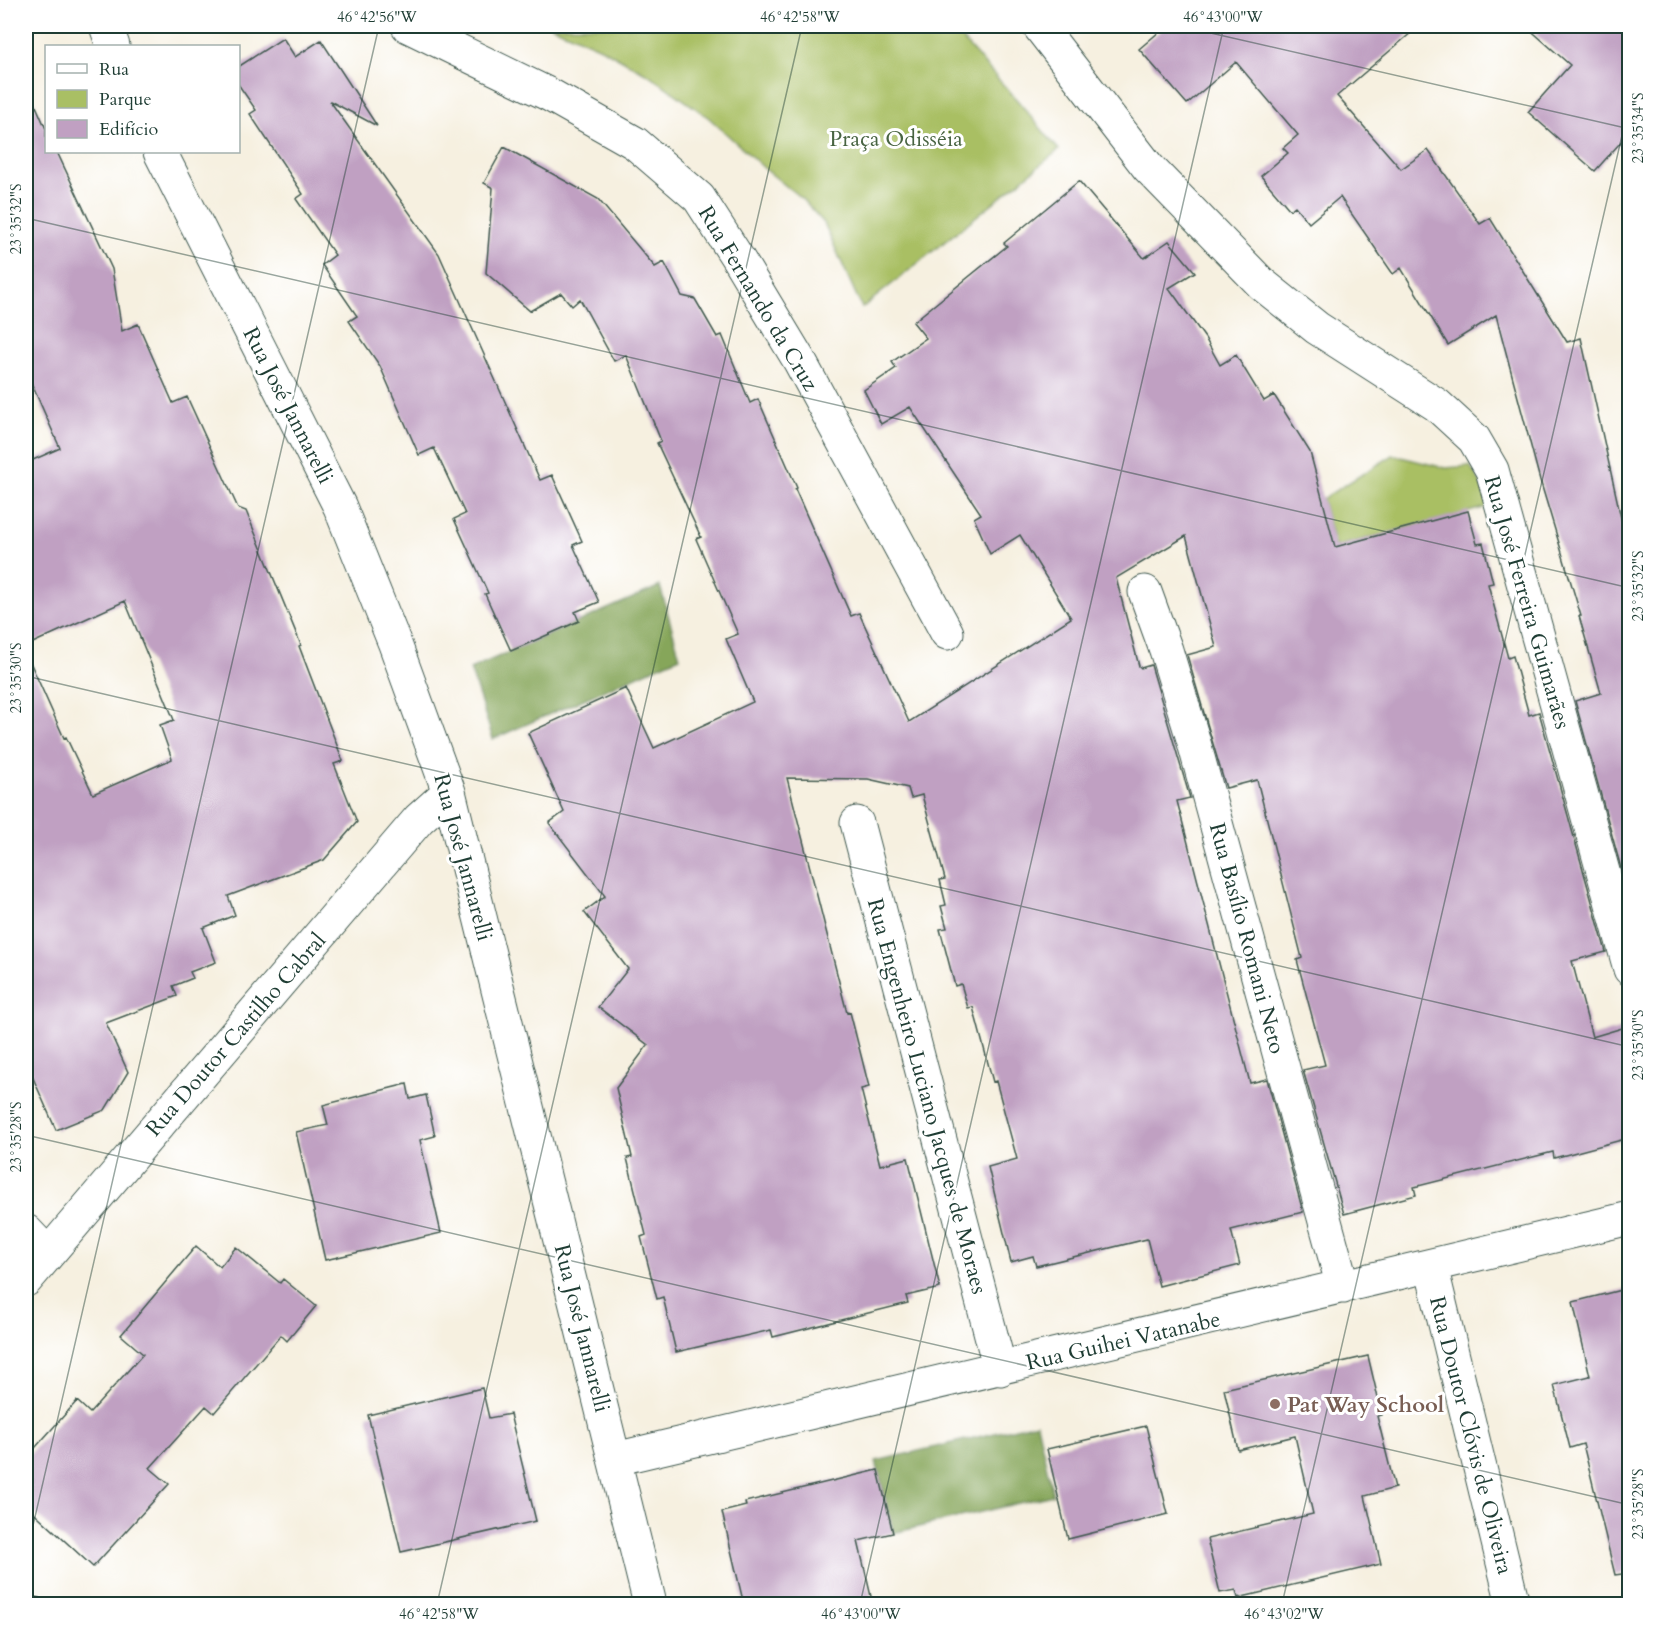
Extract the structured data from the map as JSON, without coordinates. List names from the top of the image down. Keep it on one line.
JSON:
{"streets":{"street":["Rua Fernando da Cruz","Rua José Jannarelli","Rua José Ferreira Guimarães","Rua Basílio Romani Neto","Rua Doutor Castilho Cabral","Rua Engenheiro Luciano Jacques de Moraes","Rua Guihei Vatanabe","Rua Doutor Clóvis de Oliveira"]},"crossings":[["Rua José Jannarelli","Rua Doutor Castilho Cabral"],["Rua José Jannarelli","Rua Guihei Vatanabe"],["Rua Basílio Romani Neto","Rua Guihei Vatanabe"],["Rua Engenheiro Luciano Jacques de Moraes","Rua Guihei Vatanabe"],["Rua Guihei Vatanabe","Rua Doutor Clóvis de Oliveira"]],"parks":["Praça Odisséia"],"places":["Pat Way School"],"legend":["Rua","Parque","Edifício"],"coordinates":["46°42'56\"W","46°42'58\"W","46°43'00\"W","23°35'34\"S","23°35'32\"S","23°35'30\"S","23°35'28\"S","46°43'02\"W"]}
